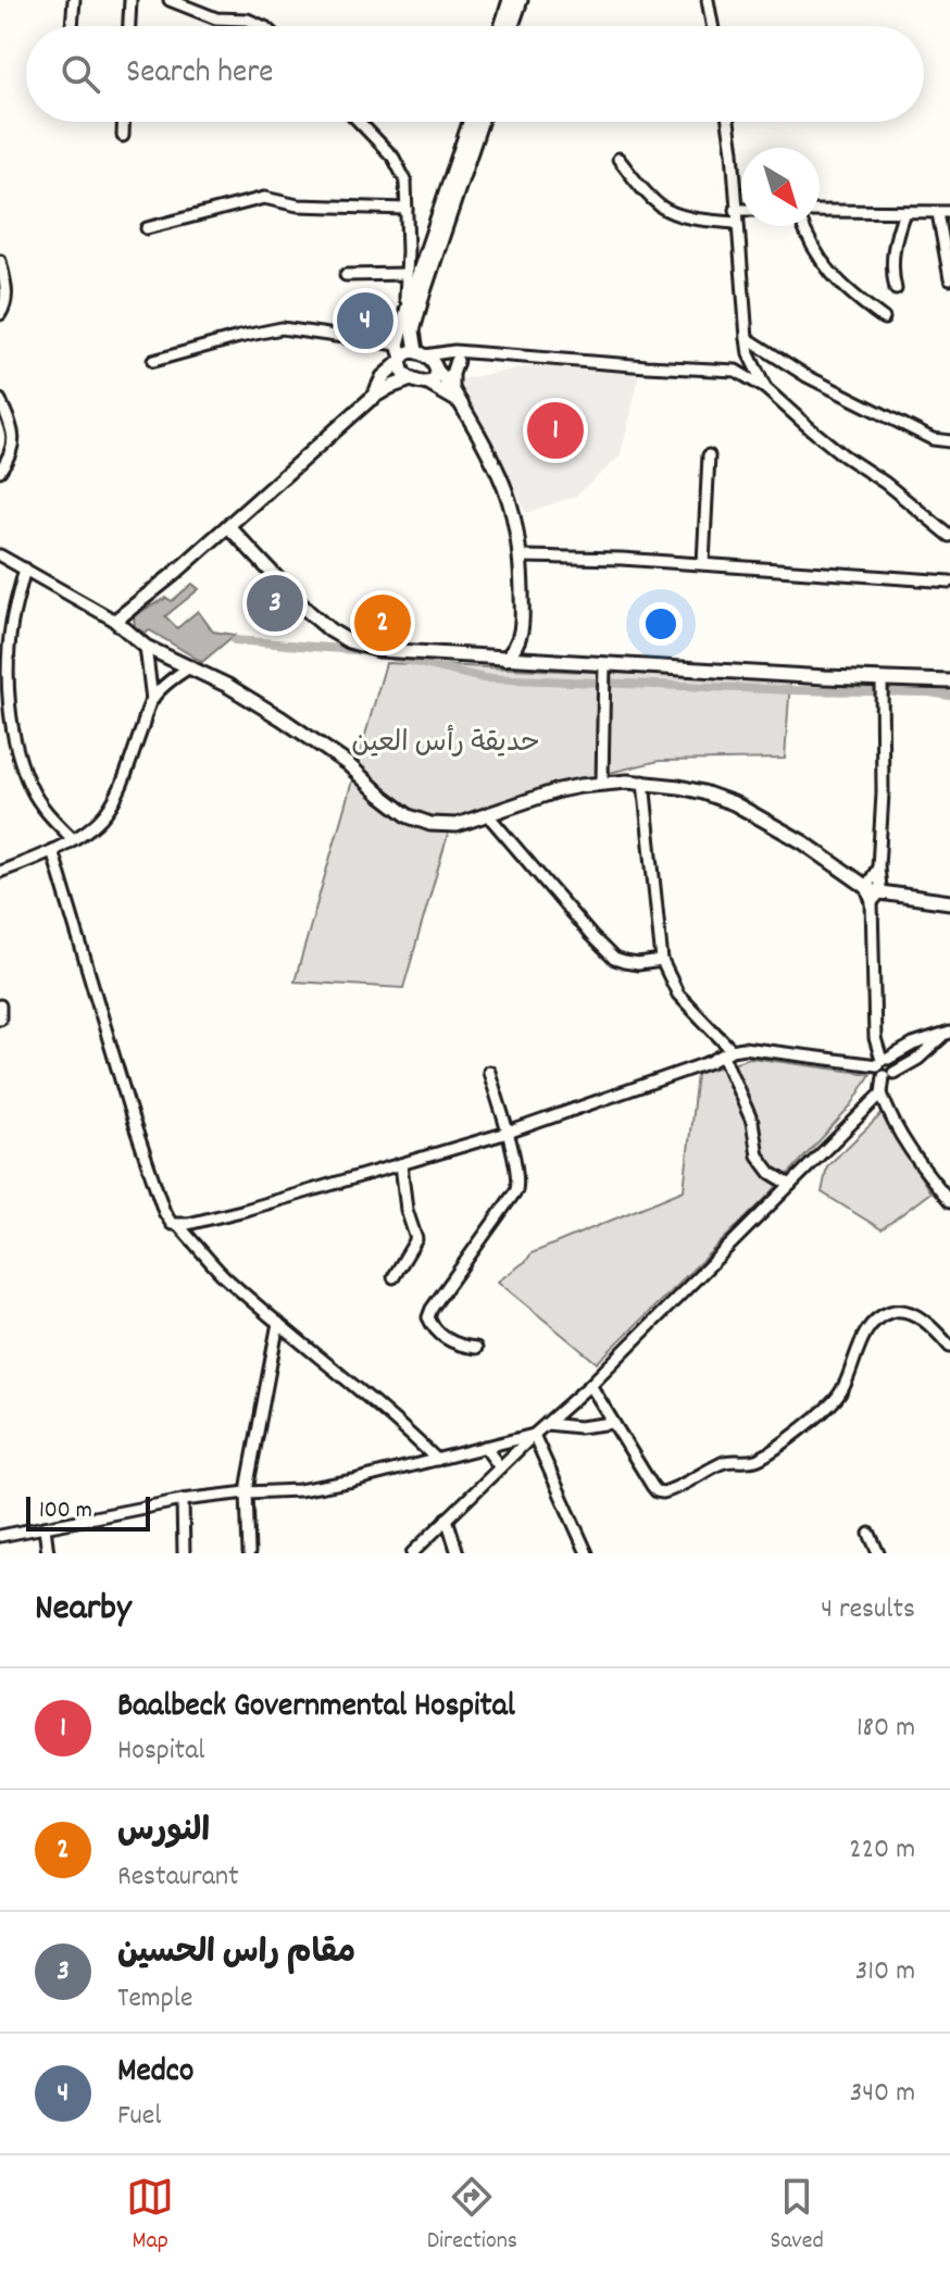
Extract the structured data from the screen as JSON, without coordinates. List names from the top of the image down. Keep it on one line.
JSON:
{"parks":["حديقة رأس العين"],"scale_bar":"100 m","north":"bottom right","page":{"search":"Search here","pins":["4","1","3","2"],"scale":"100 m","heading":["Nearby","4 results"],"list":[{"mark":"1","name":"Baalbeck Governmental Hospital","note":"Hospital","value":"180 m"},{"mark":"2","name":"النورس","note":"Restaurant","value":"220 m"},{"mark":"3","name":"مقام راس الحسين","note":"Temple","value":"310 m"},{"mark":"4","name":"Medco","note":"Fuel","value":"340 m"}],"nav":["Map","Directions","Saved"]}}
